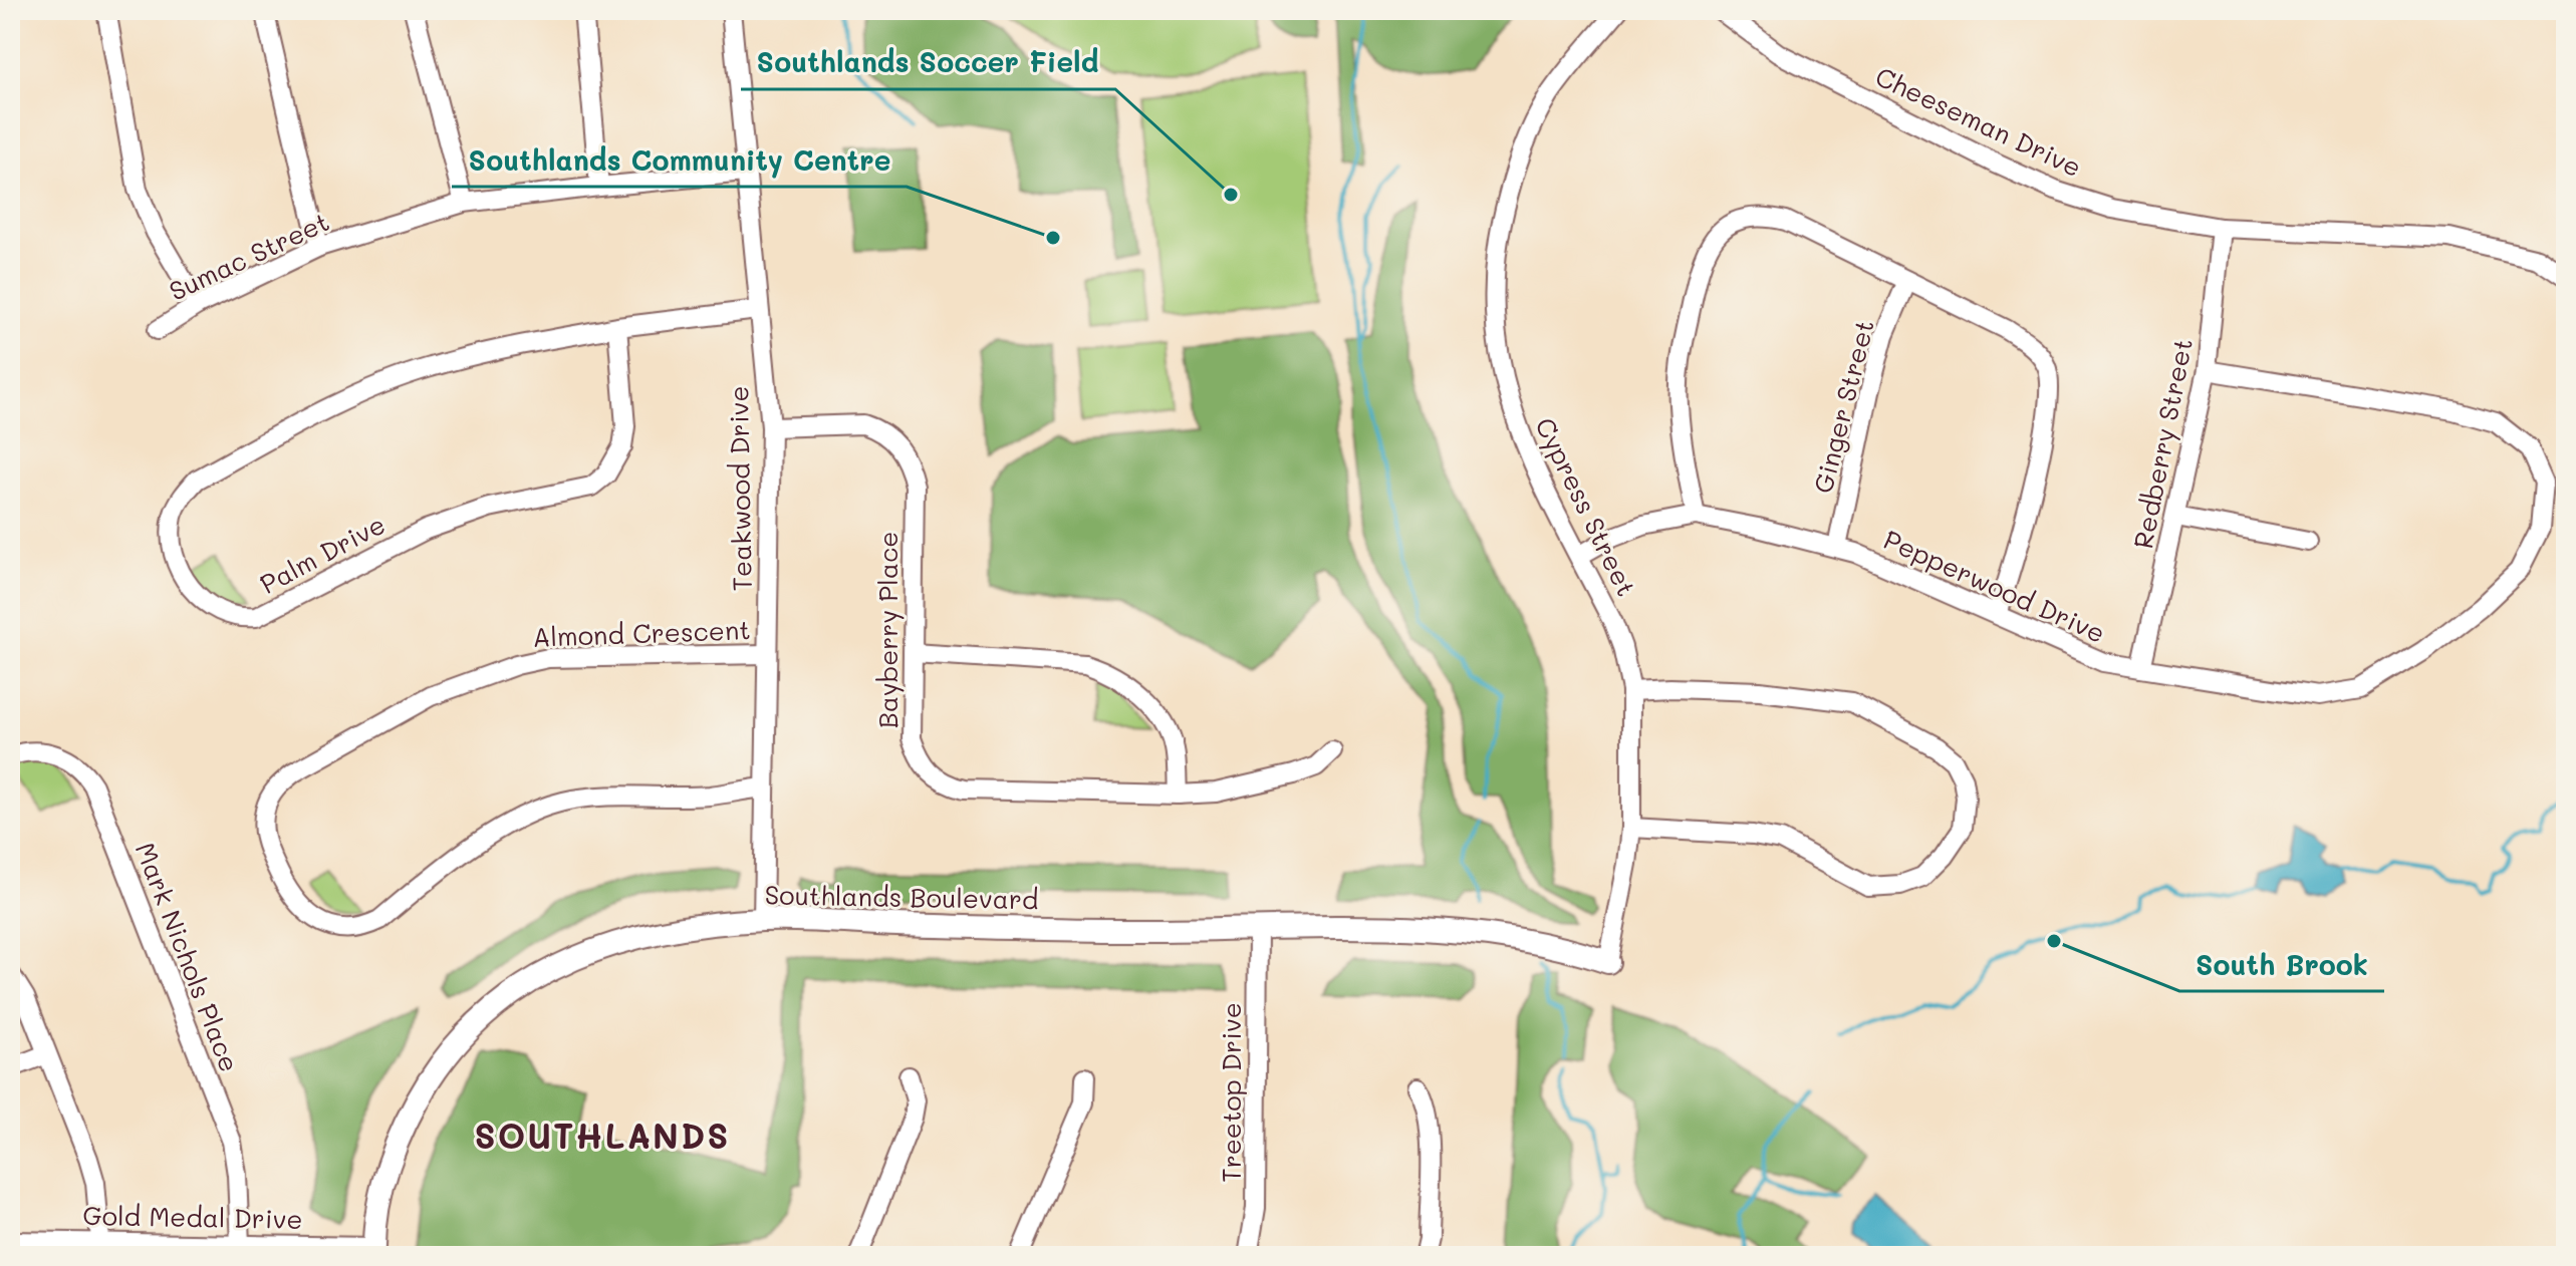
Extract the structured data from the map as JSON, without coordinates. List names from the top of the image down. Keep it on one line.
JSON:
{"streets":{"main road":["Southlands Boulevard"],"street":["Cheeseman Drive","Sumac Street","Ginger Street","Redberry Street","Teakwood Drive","Cypress Street","Palm Drive","Pepperwood Drive","Bayberry Place","Almond Crescent","Mark Nichols Place","Treetop Drive","Gold Medal Drive"]},"crossings":[["Cheeseman Drive","Redberry Street"],["Sumac Street","Teakwood Drive"],["Ginger Street","Pepperwood Drive"],["Redberry Street","Pepperwood Drive"],["Teakwood Drive","Palm Drive"],["Teakwood Drive","Bayberry Place"],["Teakwood Drive","Almond Crescent"],["Teakwood Drive","Southlands Boulevard"],["Cypress Street","Pepperwood Drive"],["Cypress Street","Southlands Boulevard"],["Southlands Boulevard","Treetop Drive"],["Southlands Boulevard","Gold Medal Drive"],["Mark Nichols Place","Gold Medal Drive"]],"districts":["SOUTHLANDS"],"places":["Southlands Soccer Field","Southlands Community Centre","South Brook"]}
